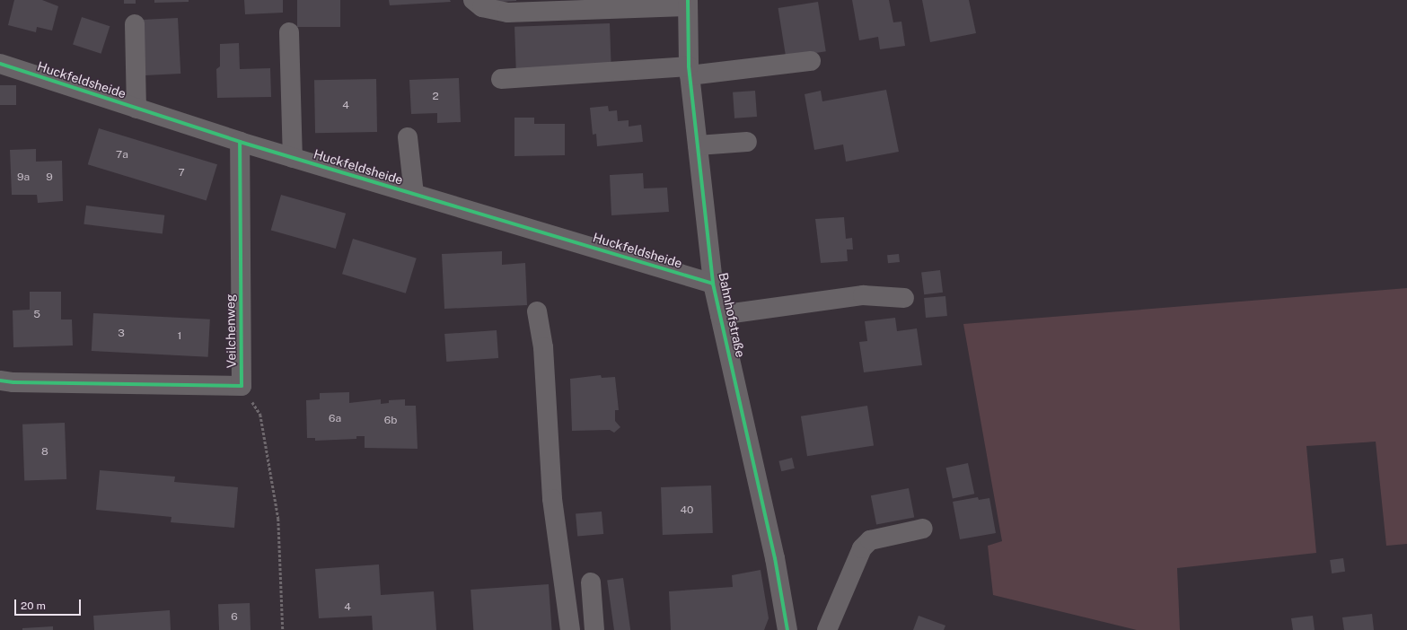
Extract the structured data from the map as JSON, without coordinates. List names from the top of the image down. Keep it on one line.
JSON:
{"streets":{"street":["Huckfeldsheide","Bahnhofstraße","Veilchenweg"]},"crossings":[["Huckfeldsheide","Bahnhofstraße"],["Huckfeldsheide","Veilchenweg"]],"house_numbers":["2","4","7a","7","9a","9","5","3","1","6a","6b","8","40","4","6"],"scale_bar":"20 m"}
